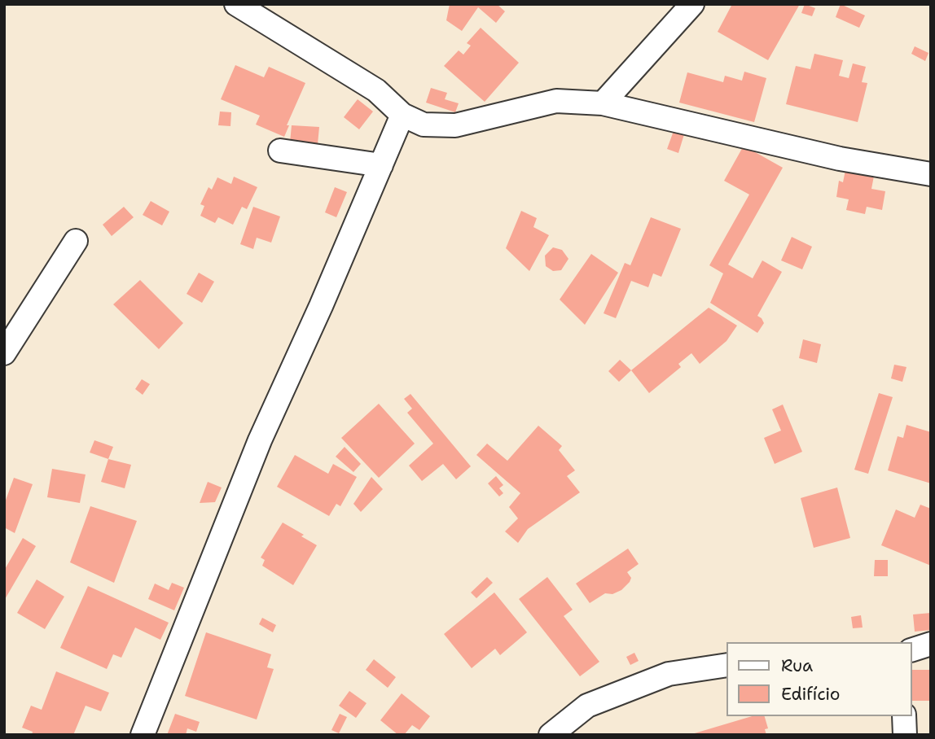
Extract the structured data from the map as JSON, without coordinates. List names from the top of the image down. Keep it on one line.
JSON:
{"legend":["Rua","Edifício"]}
